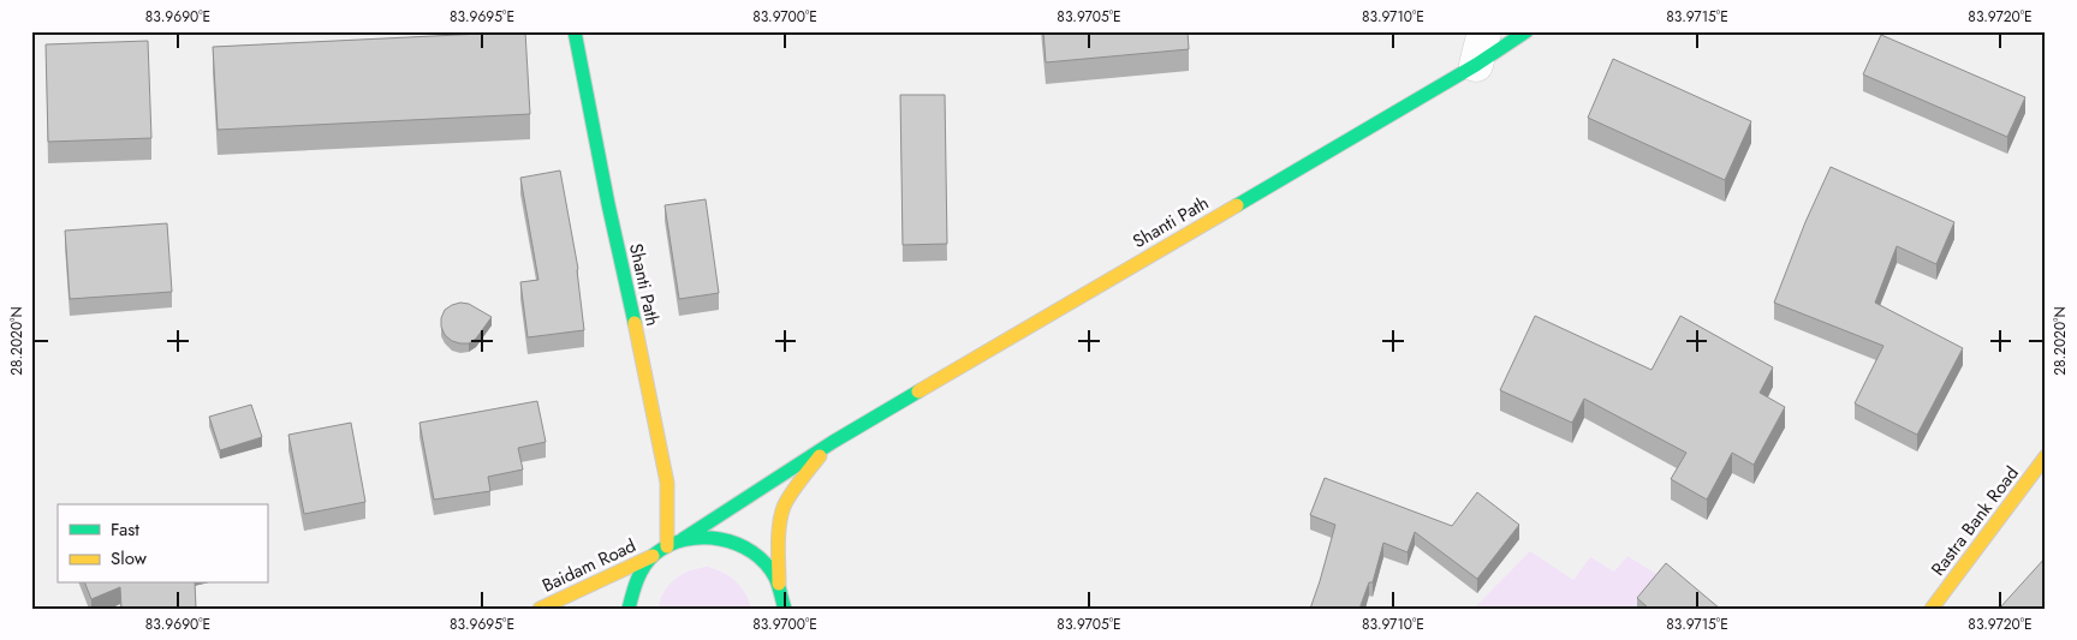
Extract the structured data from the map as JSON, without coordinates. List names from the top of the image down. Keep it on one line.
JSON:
{"streets":{"main road":["Shanti Path","Rastra Bank Road","Baidam Road"]},"crossings":[["Shanti Path","Baidam Road"]],"legend":["Fast","Slow"],"coordinates":["83.9690°E","83.9695°E","83.9700°E","83.9705°E","83.9710°E","83.9715°E","83.9720°E","28.2020°N"]}
